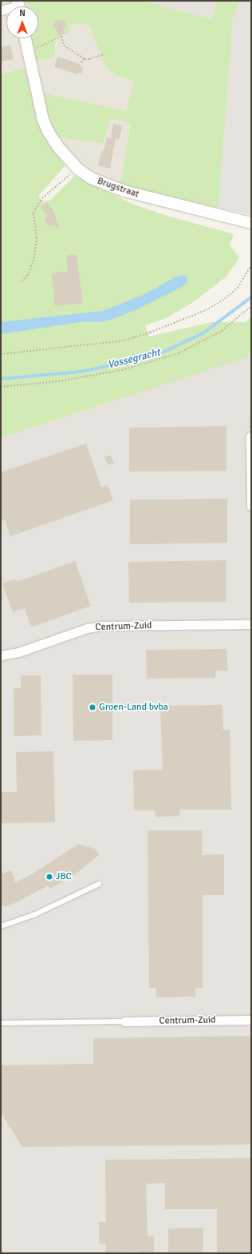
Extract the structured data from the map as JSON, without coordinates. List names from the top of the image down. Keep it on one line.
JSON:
{"streets":{"street":["Brugstraat","Centrum-Zuid"]},"water":["Vossegracht"],"places":["Groen-Land bvba","JBC"],"north":"top"}
